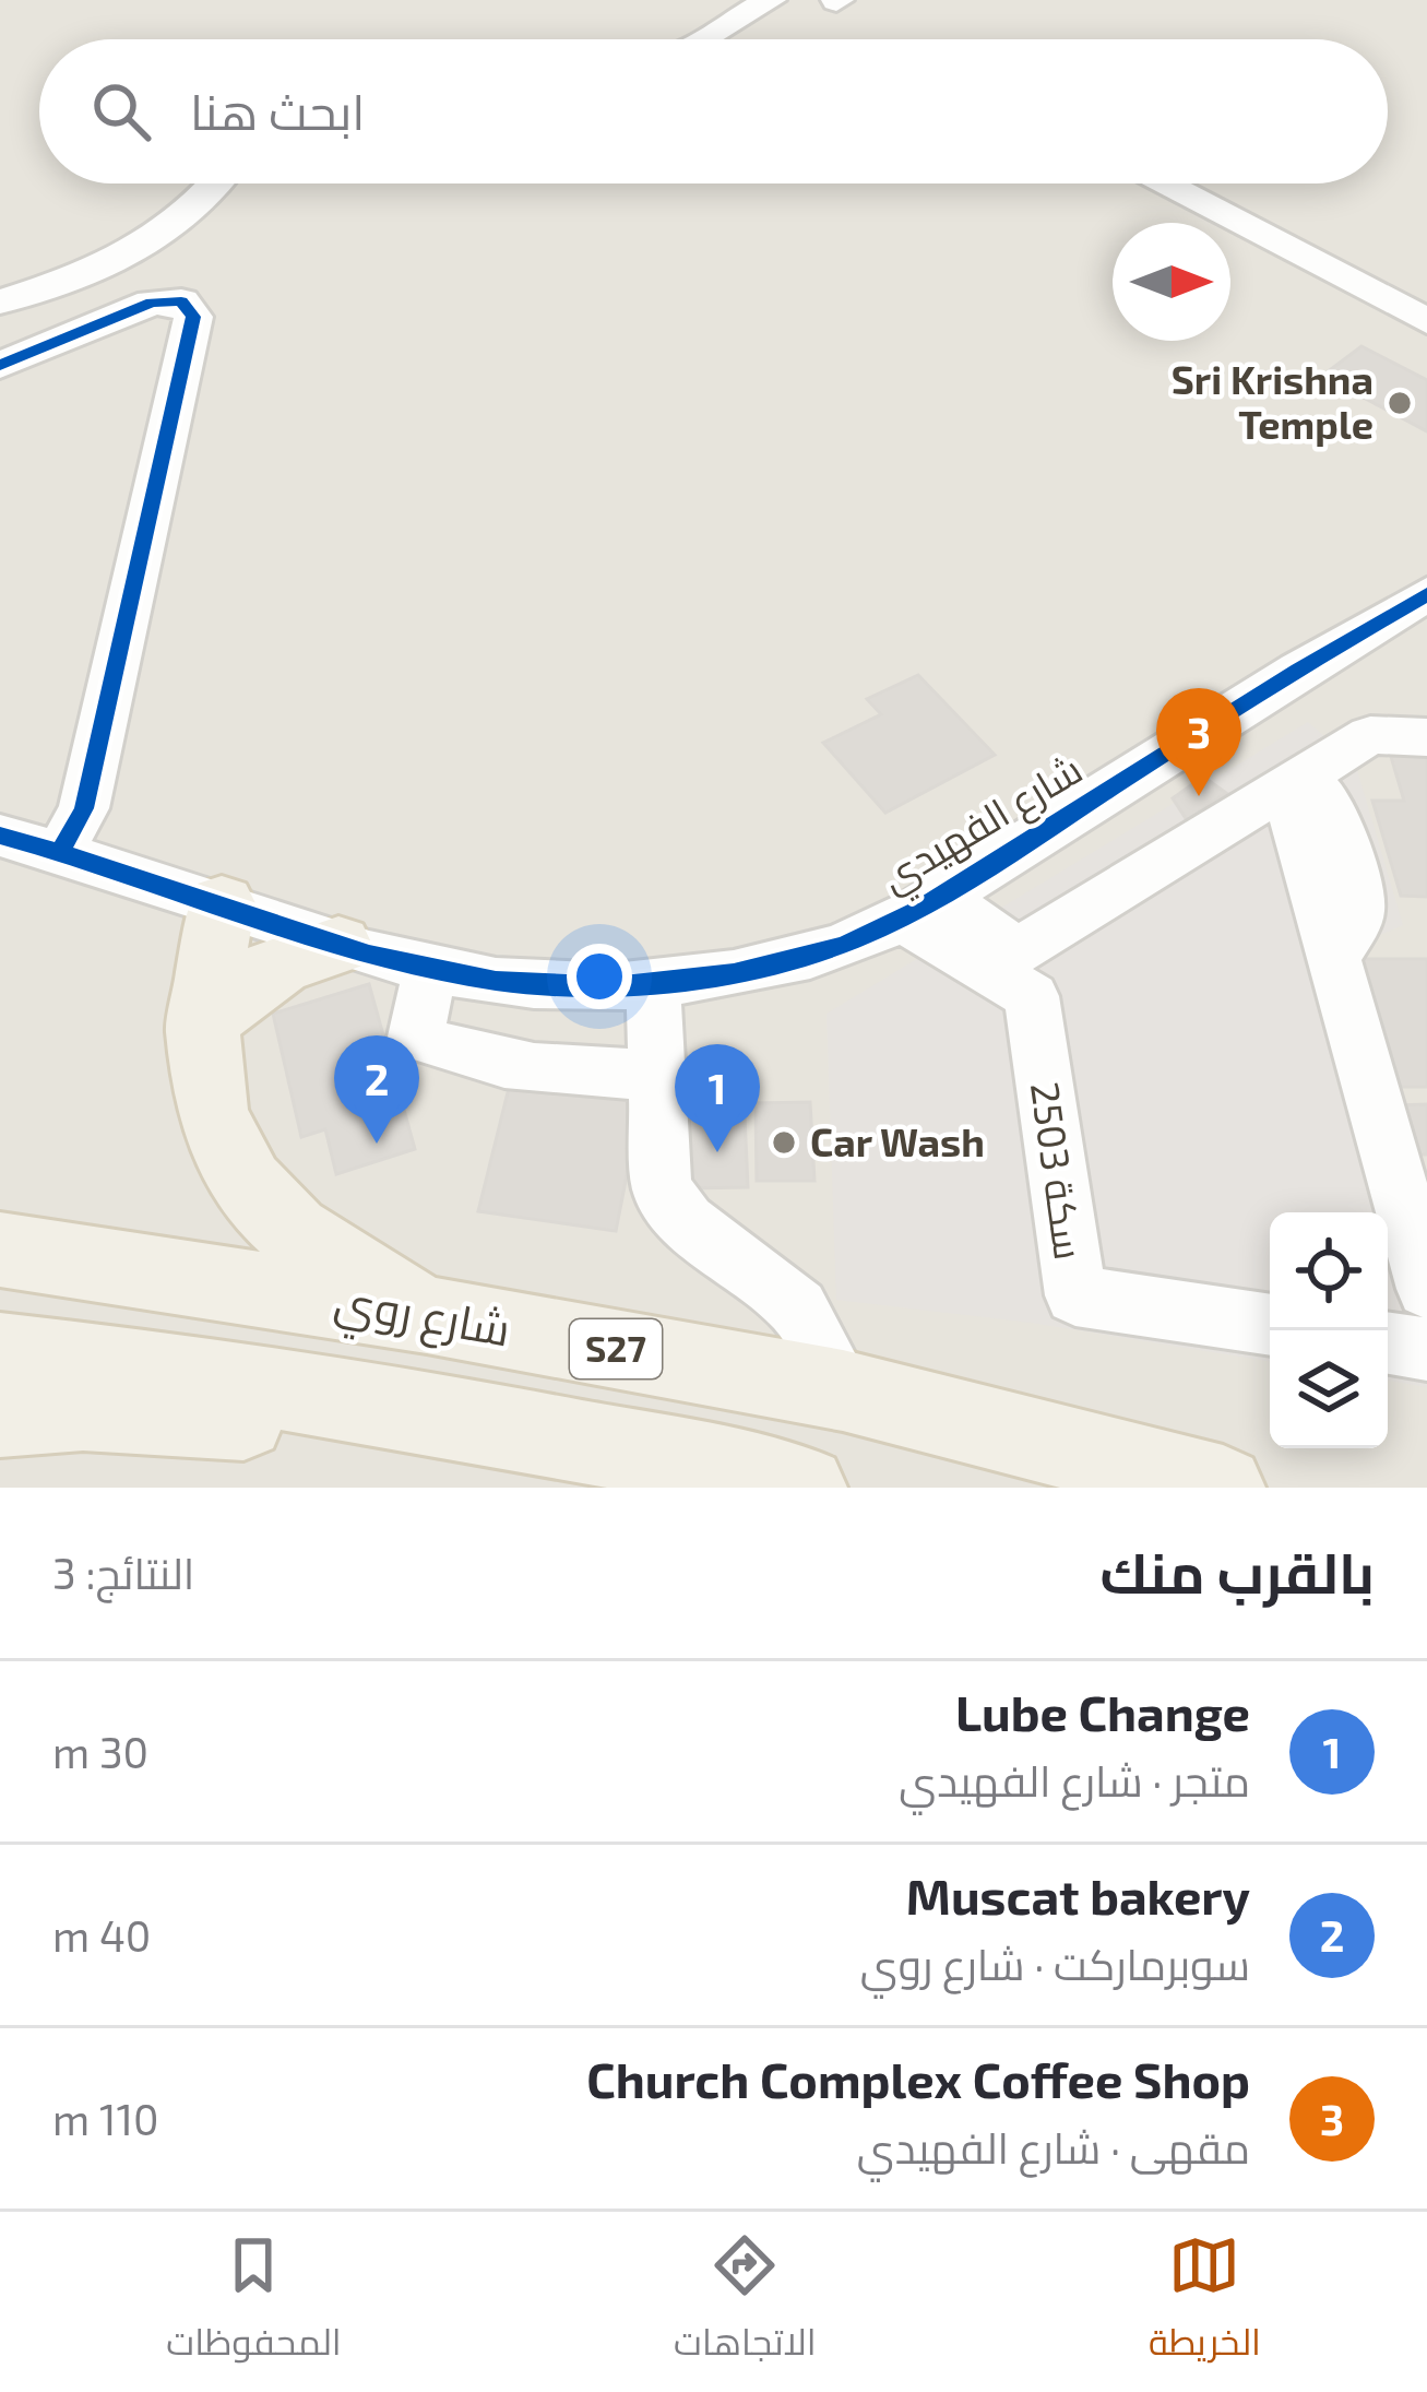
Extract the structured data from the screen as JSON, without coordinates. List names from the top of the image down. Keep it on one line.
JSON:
{"streets":{"main road":["شارع روي","S27"],"street":["شارع الفهيدي","سكة 2503"]},"crossings":[["شارع الفهيدي","سكة 2503"]],"places":["Sri Krishna Temple","Car Wash"],"north":"right","page":{"search":"ابحث هنا","pins":["3","2","1"],"heading":["بالقرب منك","النتائج: 3"],"list":[{"mark":"1","name":"Lube Change","note":"متجر · شارع الفهيدي","value":"30 m"},{"mark":"2","name":"Muscat bakery","note":"سوبرماركت · شارع روي","value":"40 m"},{"mark":"3","name":"Church Complex Coffee Shop","note":"مقهى · شارع الفهيدي","value":"110 m"}],"nav":["الخريطة","الاتجاهات","المحفوظات"]}}
